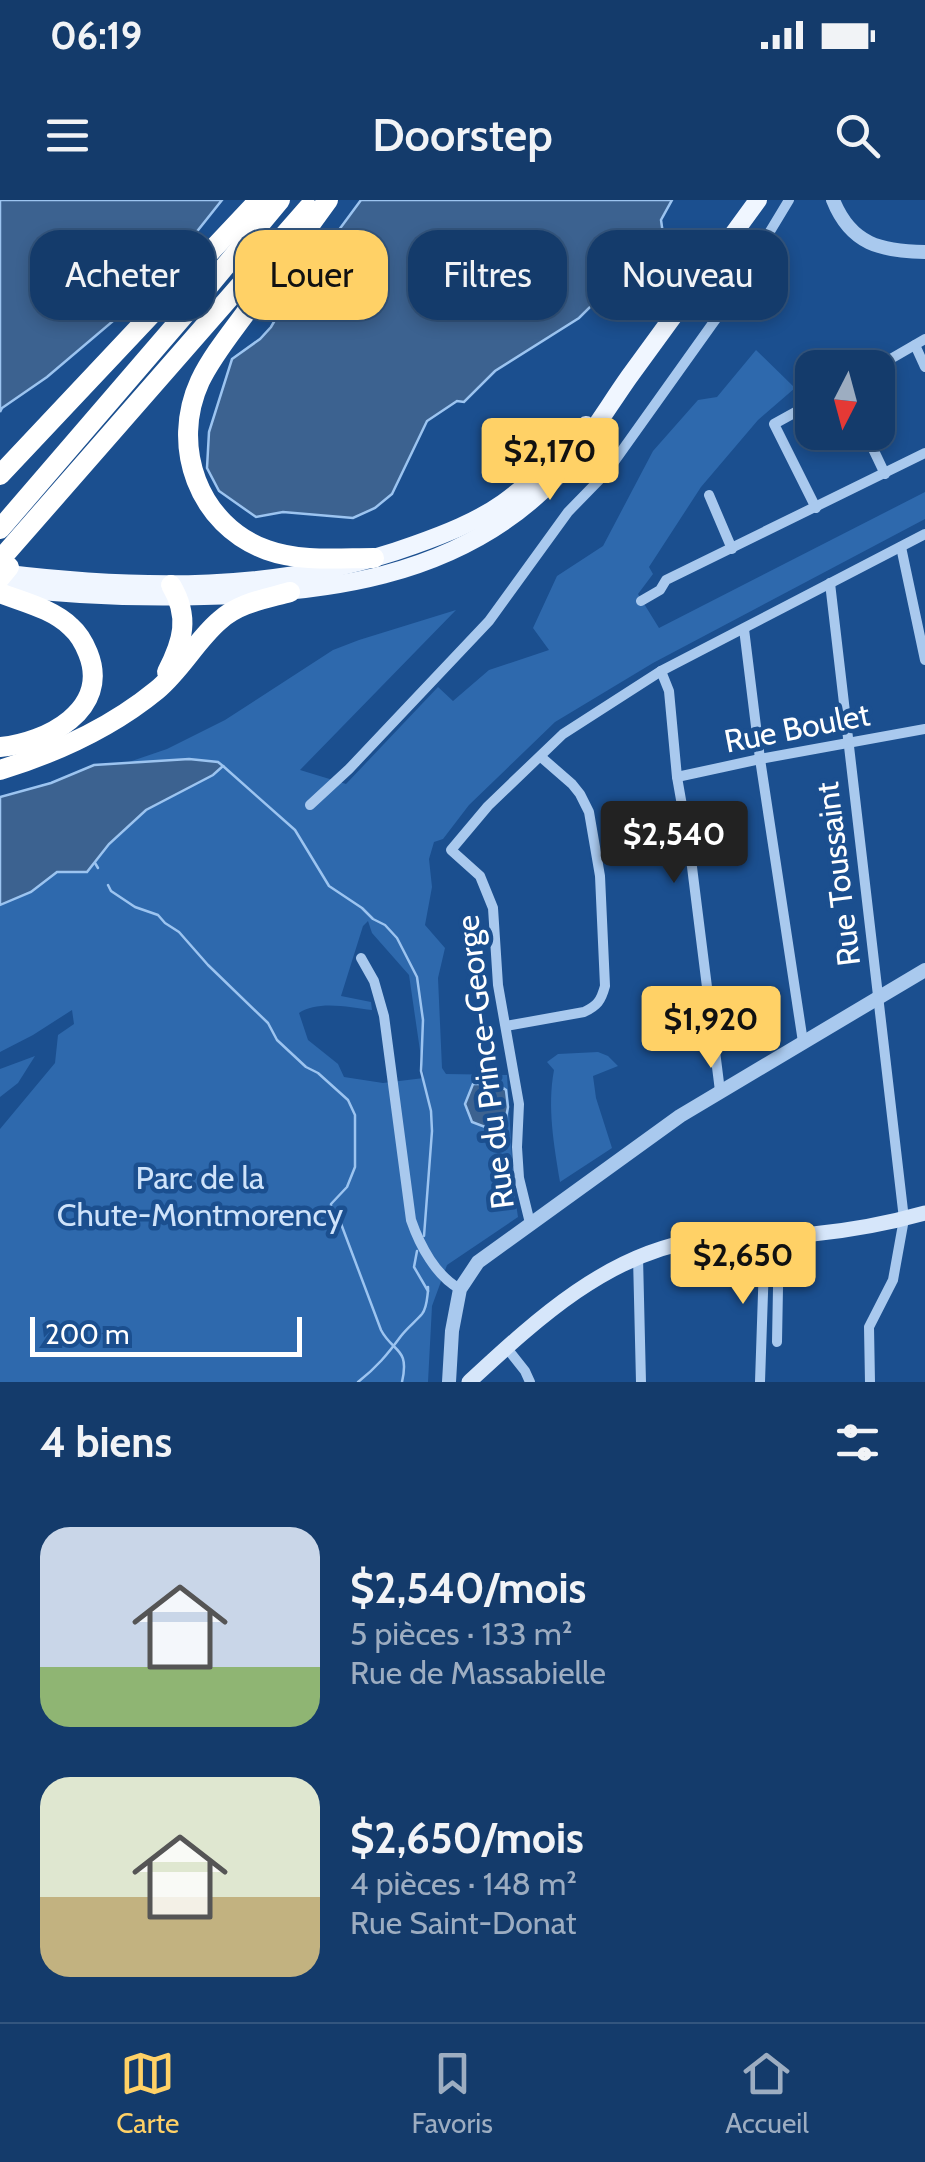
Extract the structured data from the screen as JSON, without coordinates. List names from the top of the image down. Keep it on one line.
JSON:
{"streets":{"street":["Rue Boulet","Rue Toussaint","Rue du Prince-George"]},"crossings":[["Rue Boulet","Rue Toussaint"]],"parks":["Parc de la Chute-Montmorency"],"scale_bar":"200 m","north":"bottom","page":{"status":"06:19","header":"Doorstep","chip":["Acheter","Louer","Filtres","Nouveau"],"price":["$2,170","$2,540","$1,920","$2,650"],"scale":"200 m","heading":"4 biens","list":[{"name":"$2,540/mois","note":"5 pièces · 133 m² · Rue de Massabielle"},{"name":"$2,650/mois","note":"4 pièces · 148 m² · Rue Saint-Donat"}],"tabs":["Carte","Favoris","Accueil"]}}
